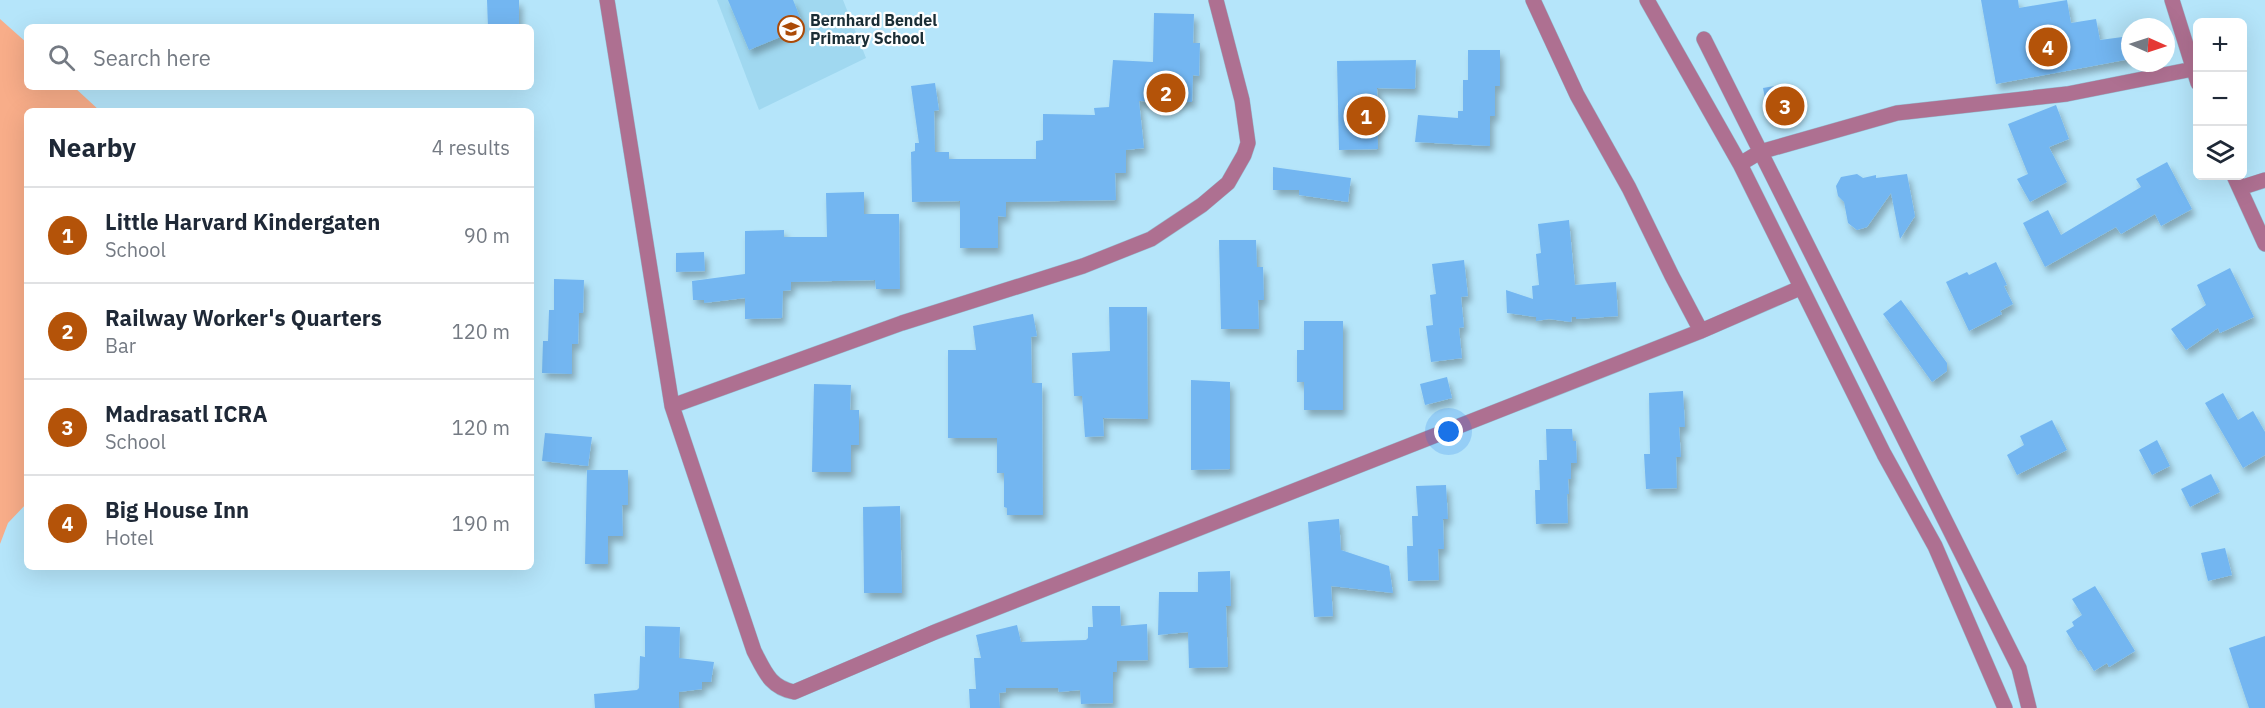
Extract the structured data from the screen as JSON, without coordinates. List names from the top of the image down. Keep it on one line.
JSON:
{"places":{"school or university":["Bernhard Bendel Primary School"]},"north":"right","page":{"map_buttons":["+","−"],"search":"Search here","pins":["4","2","3","1"],"heading":["Nearby","4 results"],"list":[{"mark":"1","name":"Little Harvard Kindergaten","note":"School","value":"90 m"},{"mark":"2","name":"Railway Worker's Quarters","note":"Bar","value":"120 m"},{"mark":"3","name":"Madrasatl ICRA","note":"School","value":"120 m"},{"mark":"4","name":"Big House Inn","note":"Hotel","value":"190 m"}]}}
